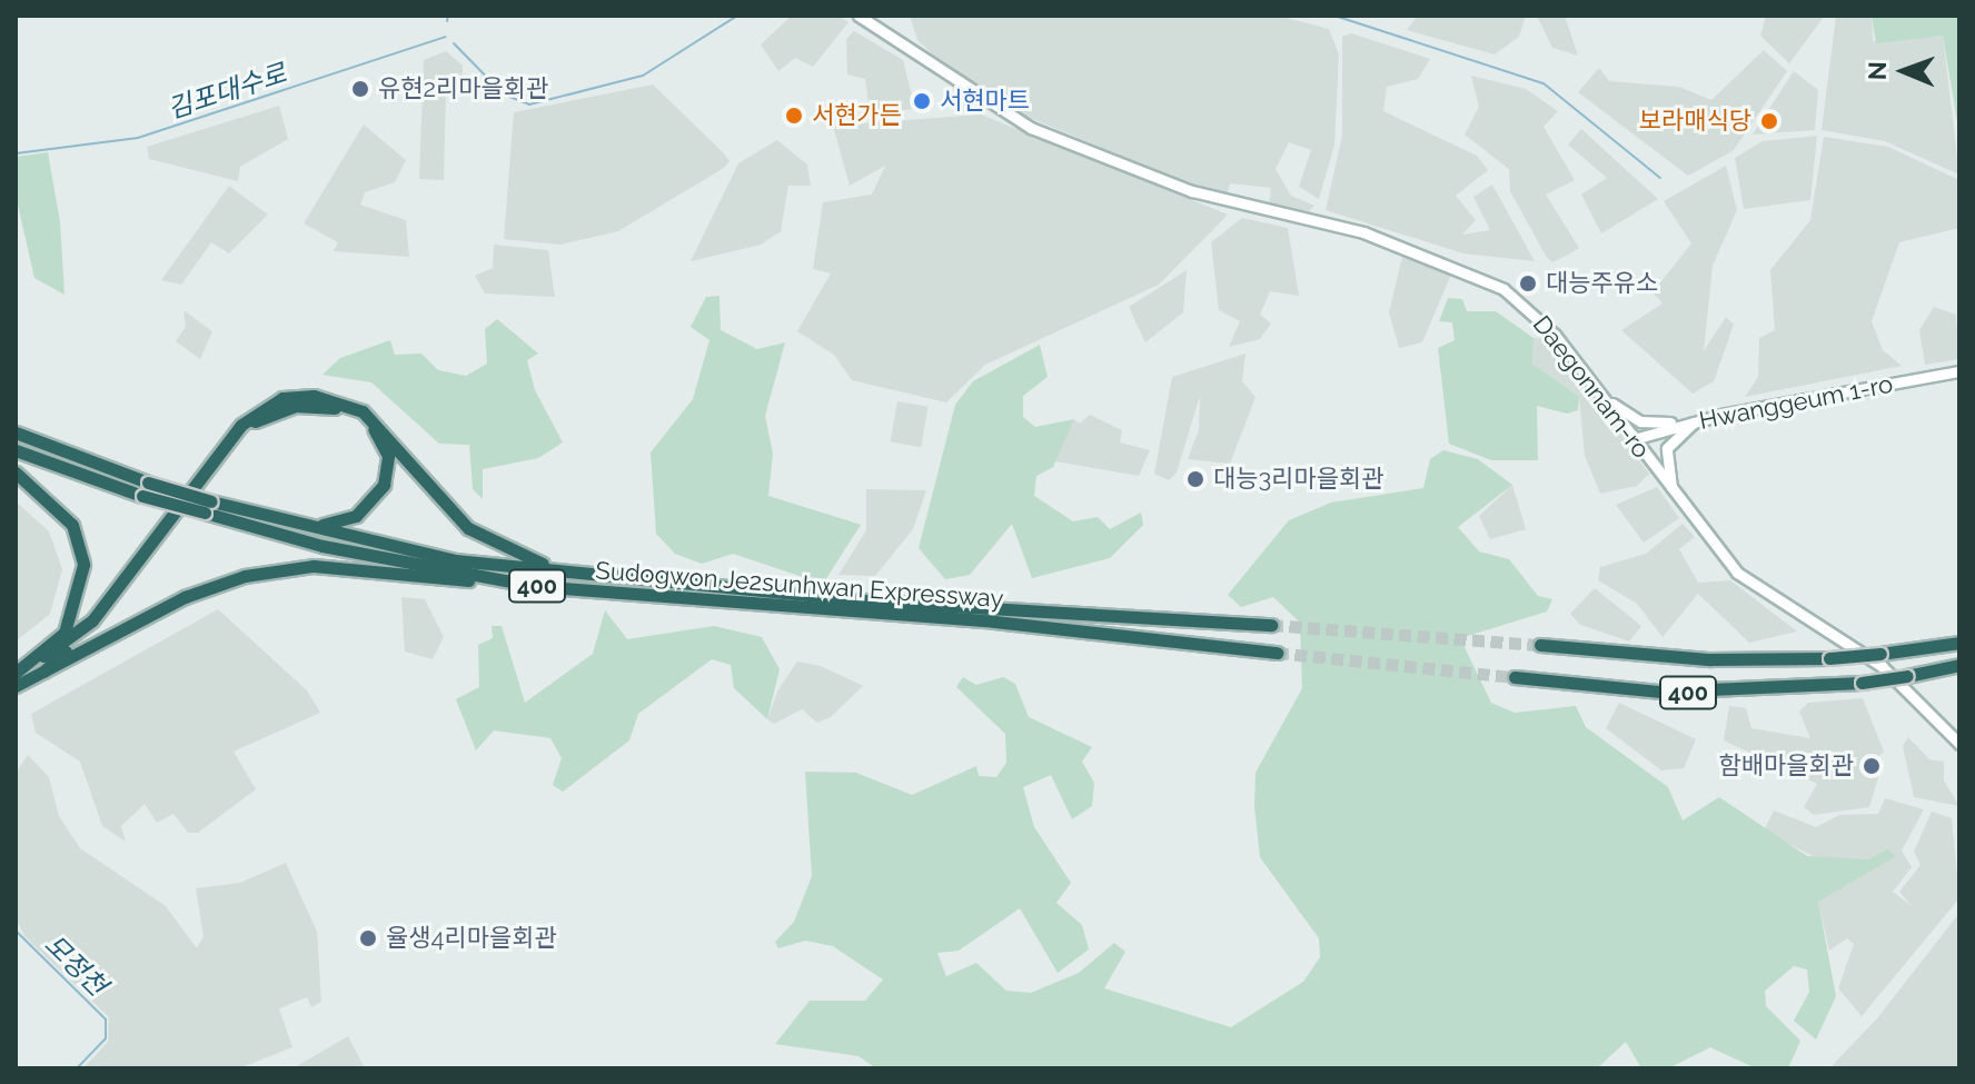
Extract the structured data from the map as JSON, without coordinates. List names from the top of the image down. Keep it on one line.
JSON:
{"streets":{"highway":["Sudogwon Je2sunhwan Expressway","400"],"street":["Daegonnam-ro","Hwanggeum 1-ro"]},"crossings":[["Daegonnam-ro","Hwanggeum 1-ro"]],"water":["김포대수로","모정천"],"places":["유현2리마을회관","서현마트","서현가든","보라매식당","대능주유소","대능3리마을회관","함배마을회관","율생4리마을회관"],"north":"left"}
